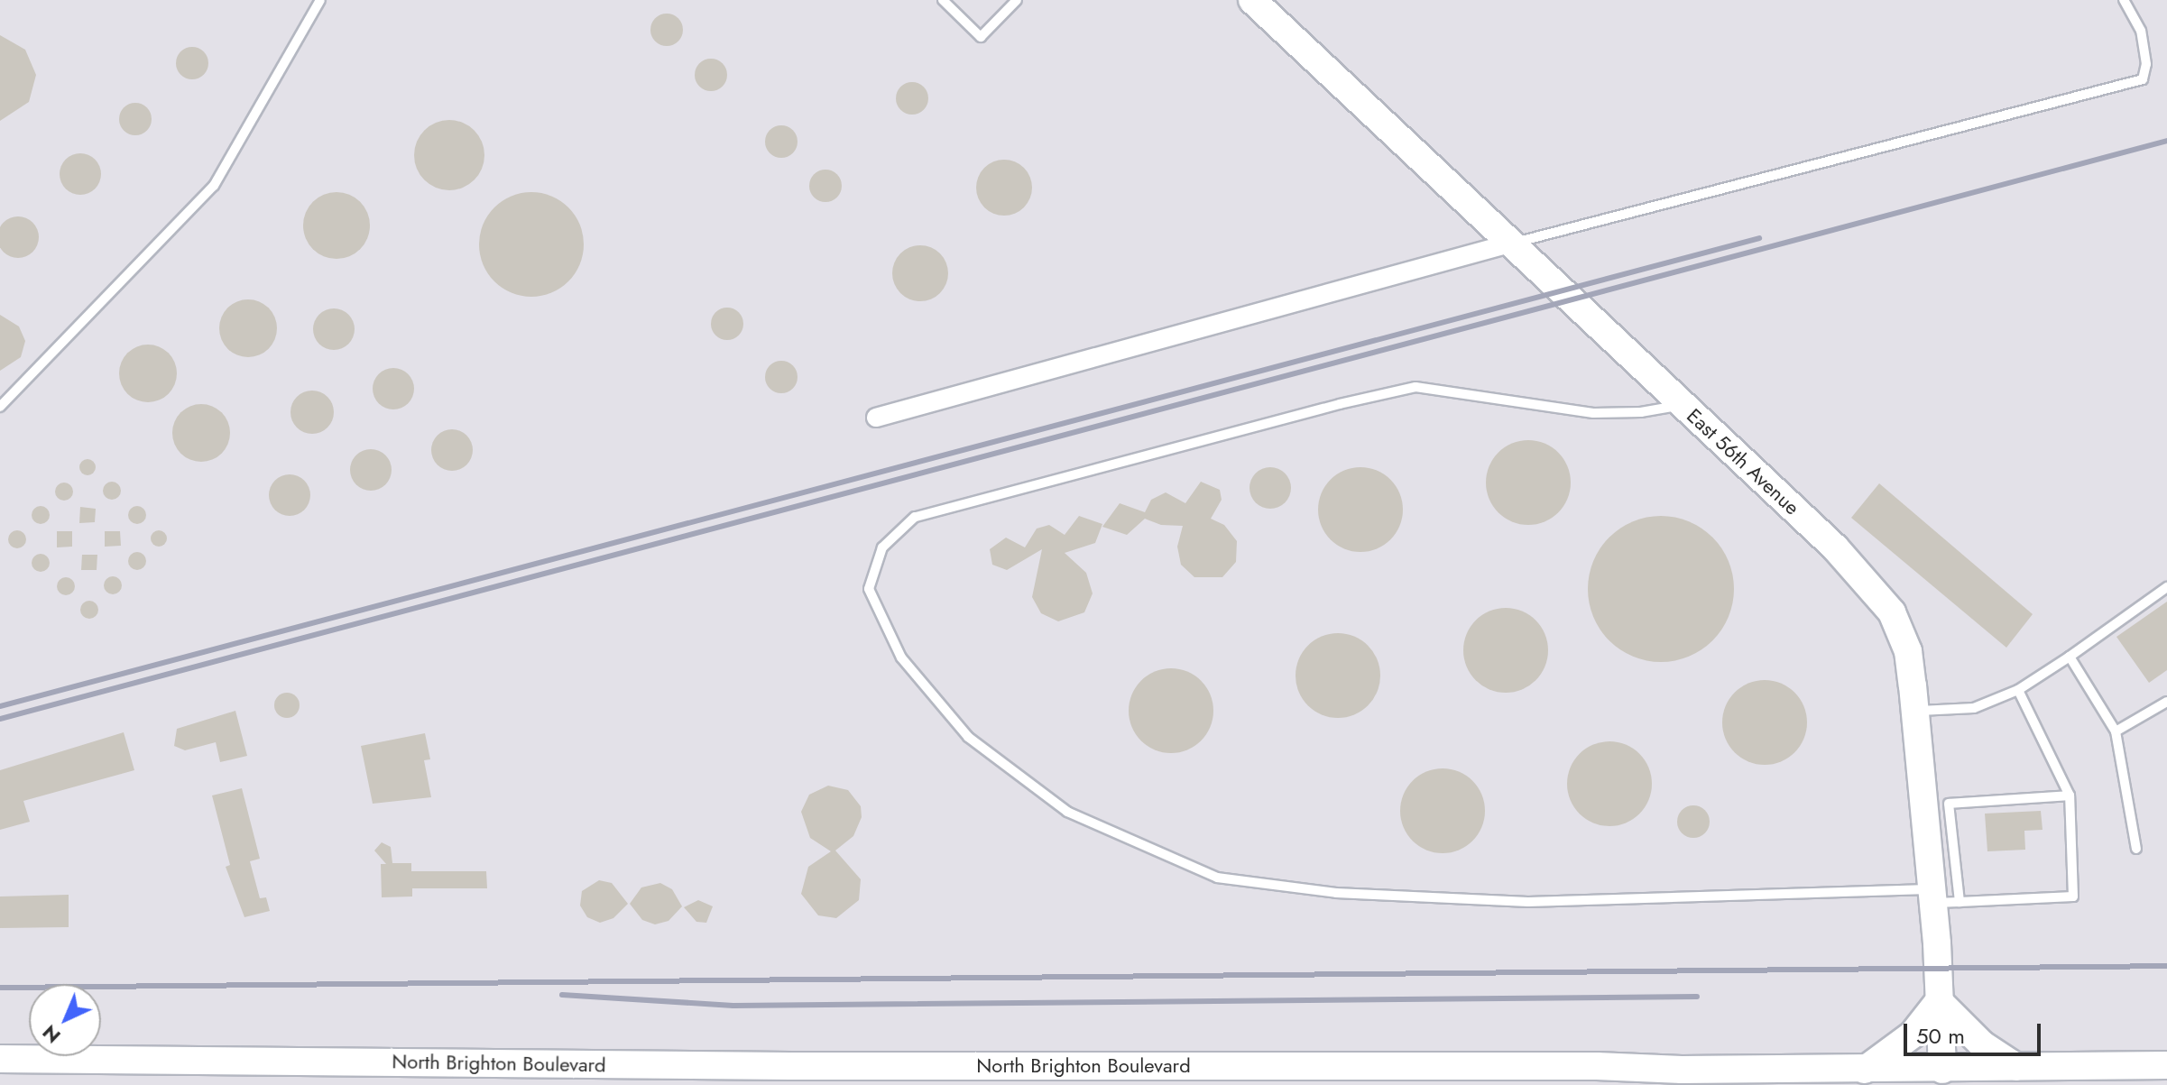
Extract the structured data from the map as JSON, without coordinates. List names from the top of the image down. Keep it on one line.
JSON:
{"streets":{"main road":["East 56th Avenue","North Brighton Boulevard"]},"crossings":[["East 56th Avenue","North Brighton Boulevard"]],"scale_bar":"50 m","north":"bottom left"}
